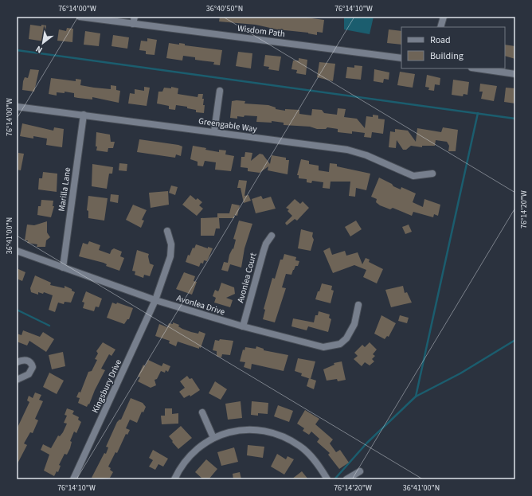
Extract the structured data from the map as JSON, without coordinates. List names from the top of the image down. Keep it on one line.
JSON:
{"streets":{"street":["Wisdom Path","Greengable Way","Marilla Lane","Avonlea Court","Avonlea Drive","Kingsbury Drive"]},"crossings":[["Greengable Way","Marilla Lane"],["Marilla Lane","Avonlea Drive"],["Avonlea Court","Avonlea Drive"],["Avonlea Drive","Kingsbury Drive"]],"legend":["Road","Building"],"north":"bottom left","coordinates":["76°14'00\"W","36°40'50\"N","76°14'10\"W","76°14'20\"W","36°41'00\"N"]}
